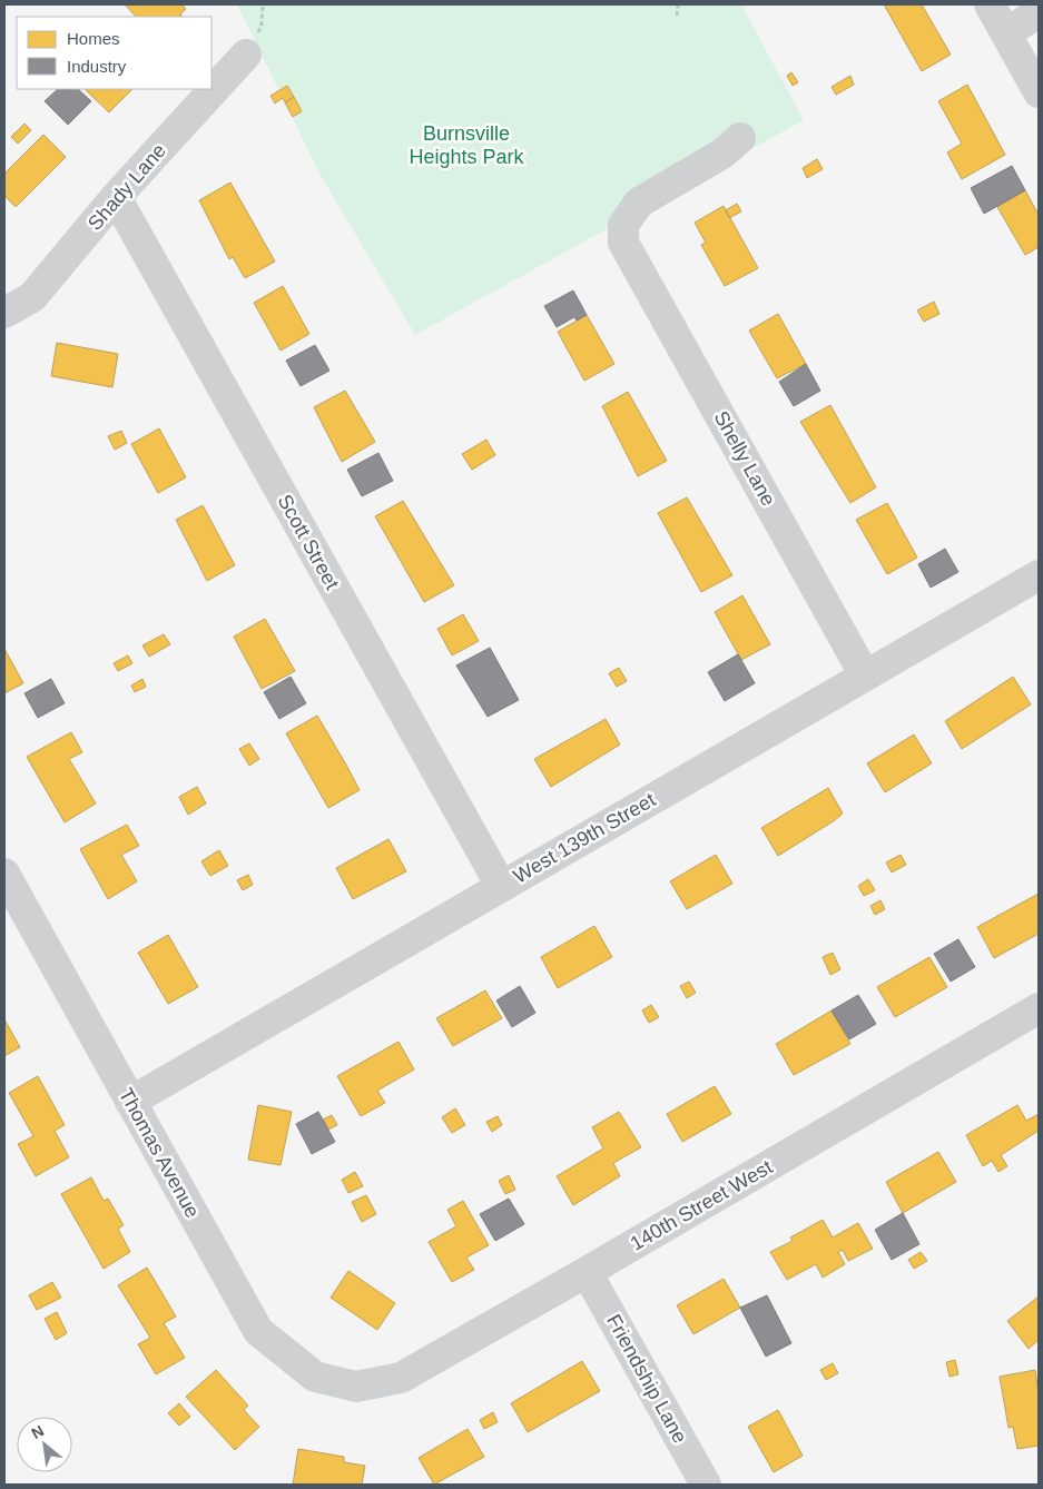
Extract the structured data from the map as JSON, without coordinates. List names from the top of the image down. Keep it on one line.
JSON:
{"streets":{"street":["Shady Lane","Shelly Lane","Scott Street","West 139th Street","Thomas Avenue","140th Street West","Friendship Lane"]},"crossings":[["Shady Lane","Scott Street"],["Shelly Lane","West 139th Street"],["Scott Street","West 139th Street"],["West 139th Street","Thomas Avenue"],["Thomas Avenue","140th Street West"],["140th Street West","Friendship Lane"]],"parks":["Burnsville Heights Park"],"legend":["Homes","Industry"],"north":"top left"}
